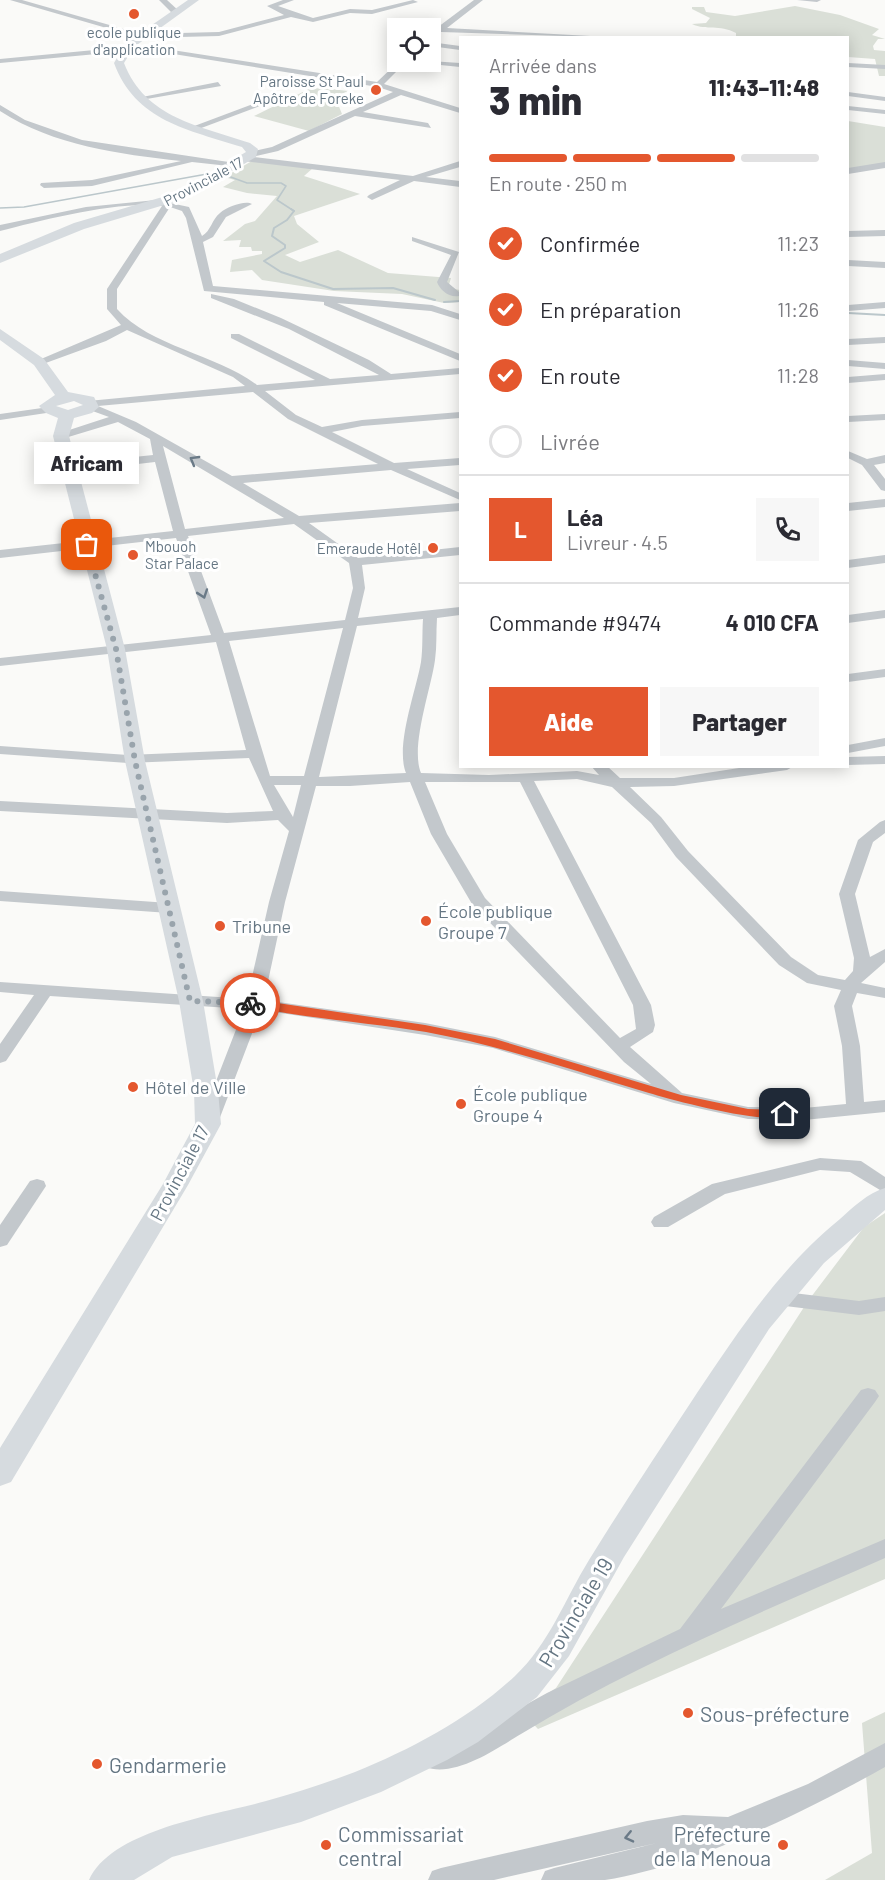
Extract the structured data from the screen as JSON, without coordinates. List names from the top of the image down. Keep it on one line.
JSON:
{"streets":{"main road":["Provinciale 17","Provinciale 19"]},"places":["ecole publique d'application","Paroisse St Paul Apôtre de Foreke","Africam","Emeraude Hotêl","Mbouoh Star Palace","École publique Groupe 7","Tribune","Hôtel de Ville","École publique Groupe 4","Sous-préfecture","Gendarmerie","Commissariat central","Préfecture de la Menoua"],"page":{"heading":["3 min","Arrivée dans","11:43–11:48"],"panel":["Léa","Livreur · 4.5","Commande #9474","4 010 CFA"],"bar":"En route · 250 m","list":[["Confirmée","11:23"],["En préparation","11:26"],["En route","11:28"],"Livrée"],"bubble":"Africam","round":"L","buttons":["Aide","Partager"]}}
